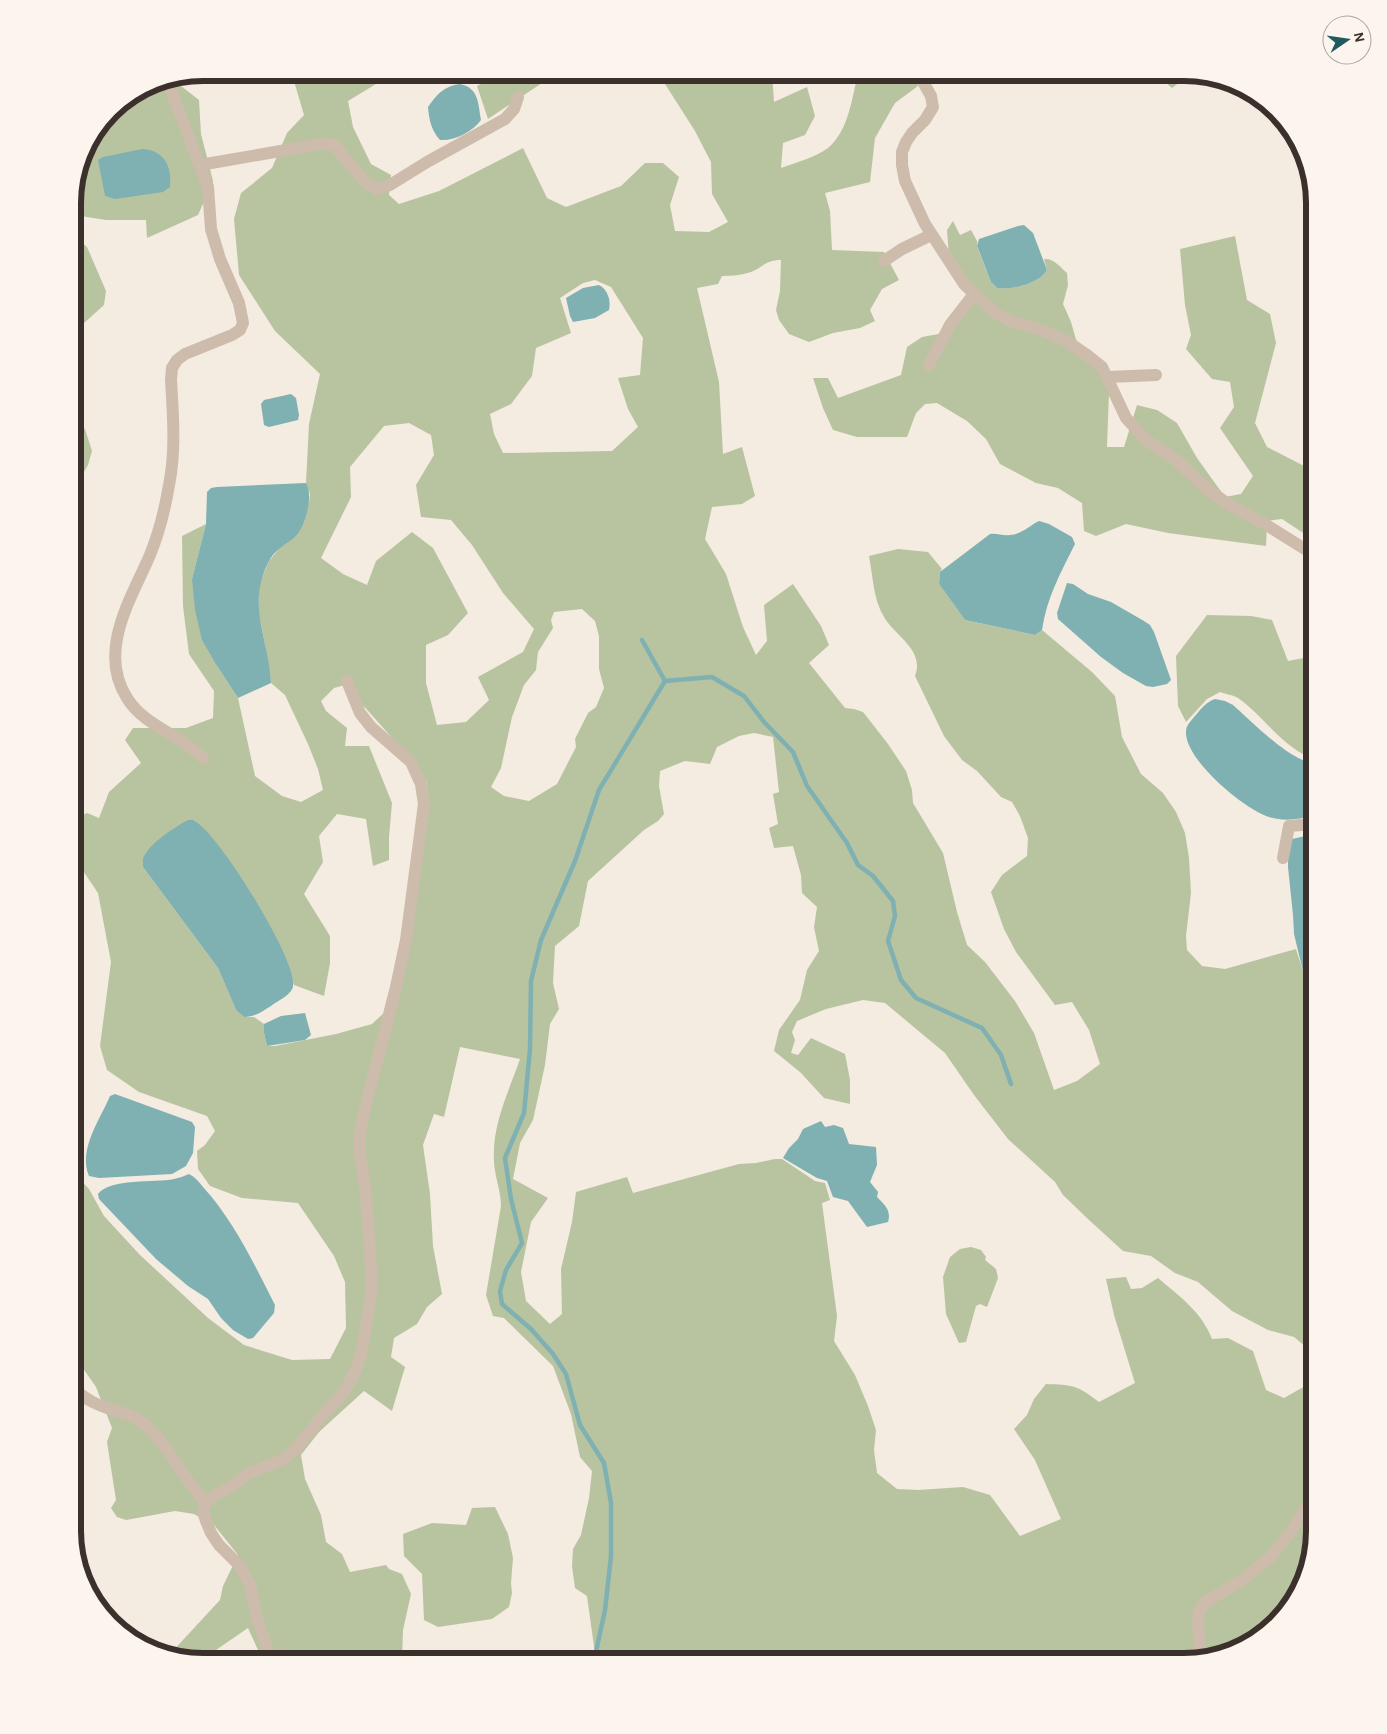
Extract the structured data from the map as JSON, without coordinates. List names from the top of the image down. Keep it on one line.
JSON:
{"north":"right"}
